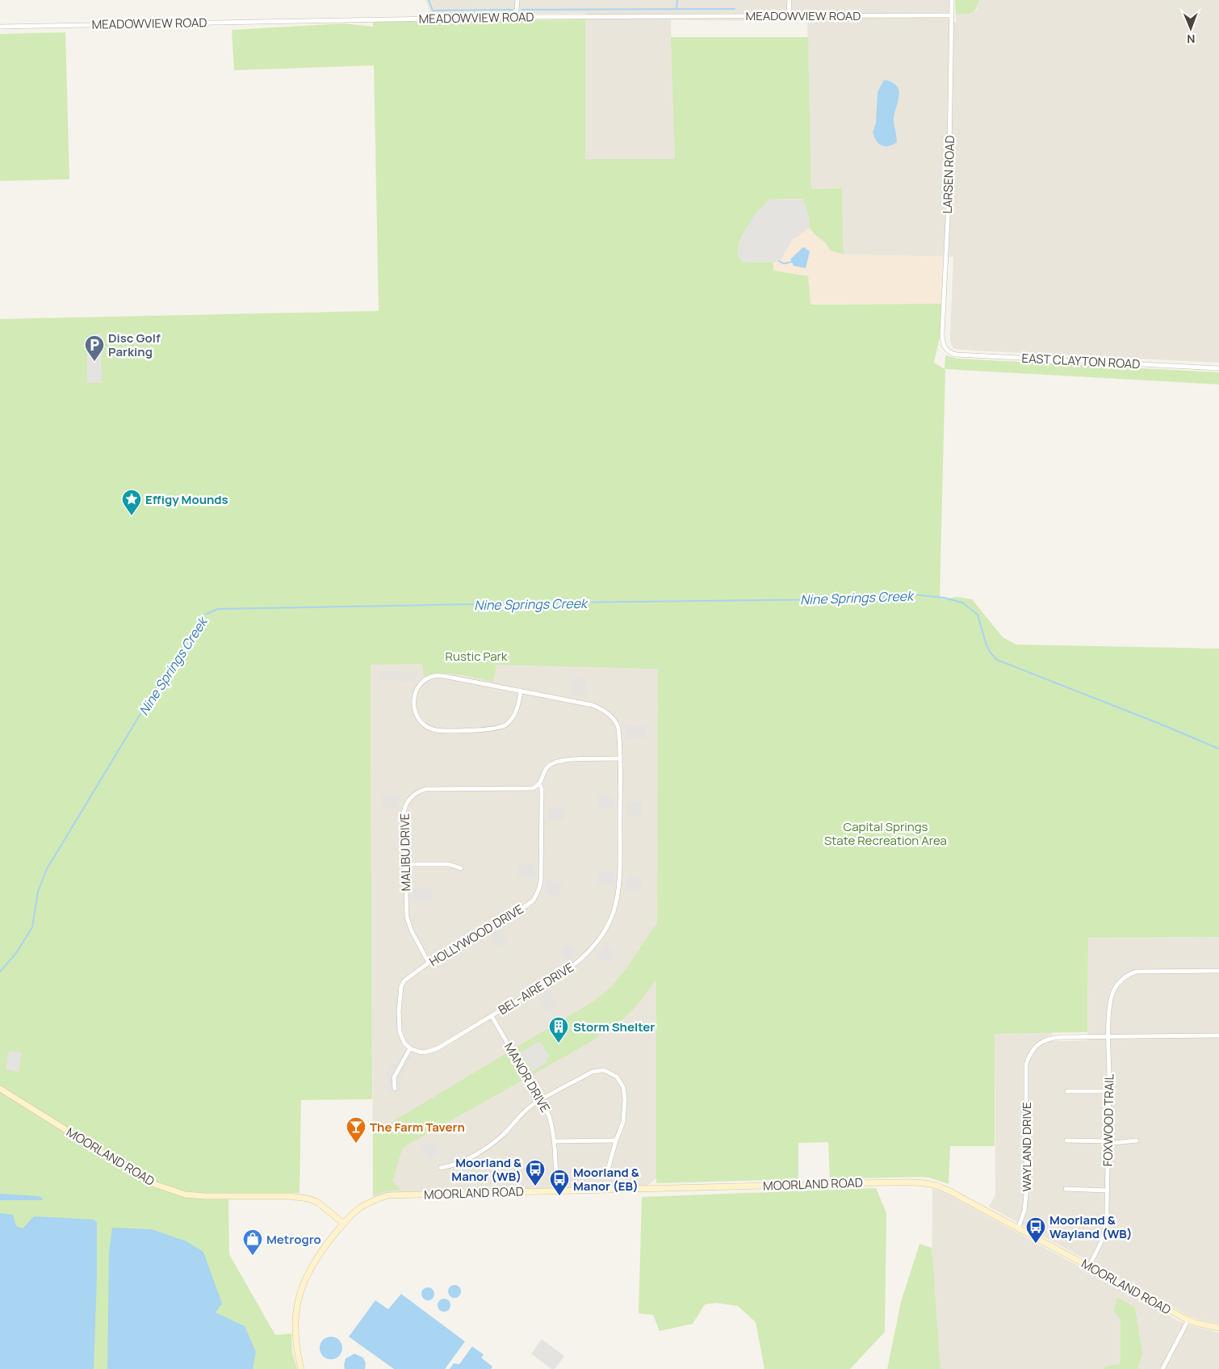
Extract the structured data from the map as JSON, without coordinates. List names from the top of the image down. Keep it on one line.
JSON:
{"streets":{"street":["MEADOWVIEW ROAD","LARSEN ROAD","EAST CLAYTON ROAD","MALIBU DRIVE","HOLLYWOOD DRIVE","BEL-AIRE DRIVE","MANOR DRIVE","FOXWOOD TRAIL","WAYLAND DRIVE","MOORLAND ROAD"]},"crossings":[["MEADOWVIEW ROAD","LARSEN ROAD"],["LARSEN ROAD","EAST CLAYTON ROAD"],["MALIBU DRIVE","HOLLYWOOD DRIVE"],["HOLLYWOOD DRIVE","BEL-AIRE DRIVE"],["BEL-AIRE DRIVE","MANOR DRIVE"],["MANOR DRIVE","MOORLAND ROAD"],["FOXWOOD TRAIL","WAYLAND DRIVE"],["FOXWOOD TRAIL","MOORLAND ROAD"],["WAYLAND DRIVE","MOORLAND ROAD"]],"water":["Nine Springs Creek"],"parks":["Rustic Park","Capital Springs State Recreation Area"],"places":{"parking":["Disc Golf Parking"],"place":["Effigy Mounds"],"building":["Storm Shelter"],"bar":["The Farm Tavern"],"bus stop":["Moorland & Manor (WB)","Moorland & Manor (EB)","Moorland & Wayland (WB)"],"shop":["Metrogro"]},"north":"bottom"}
